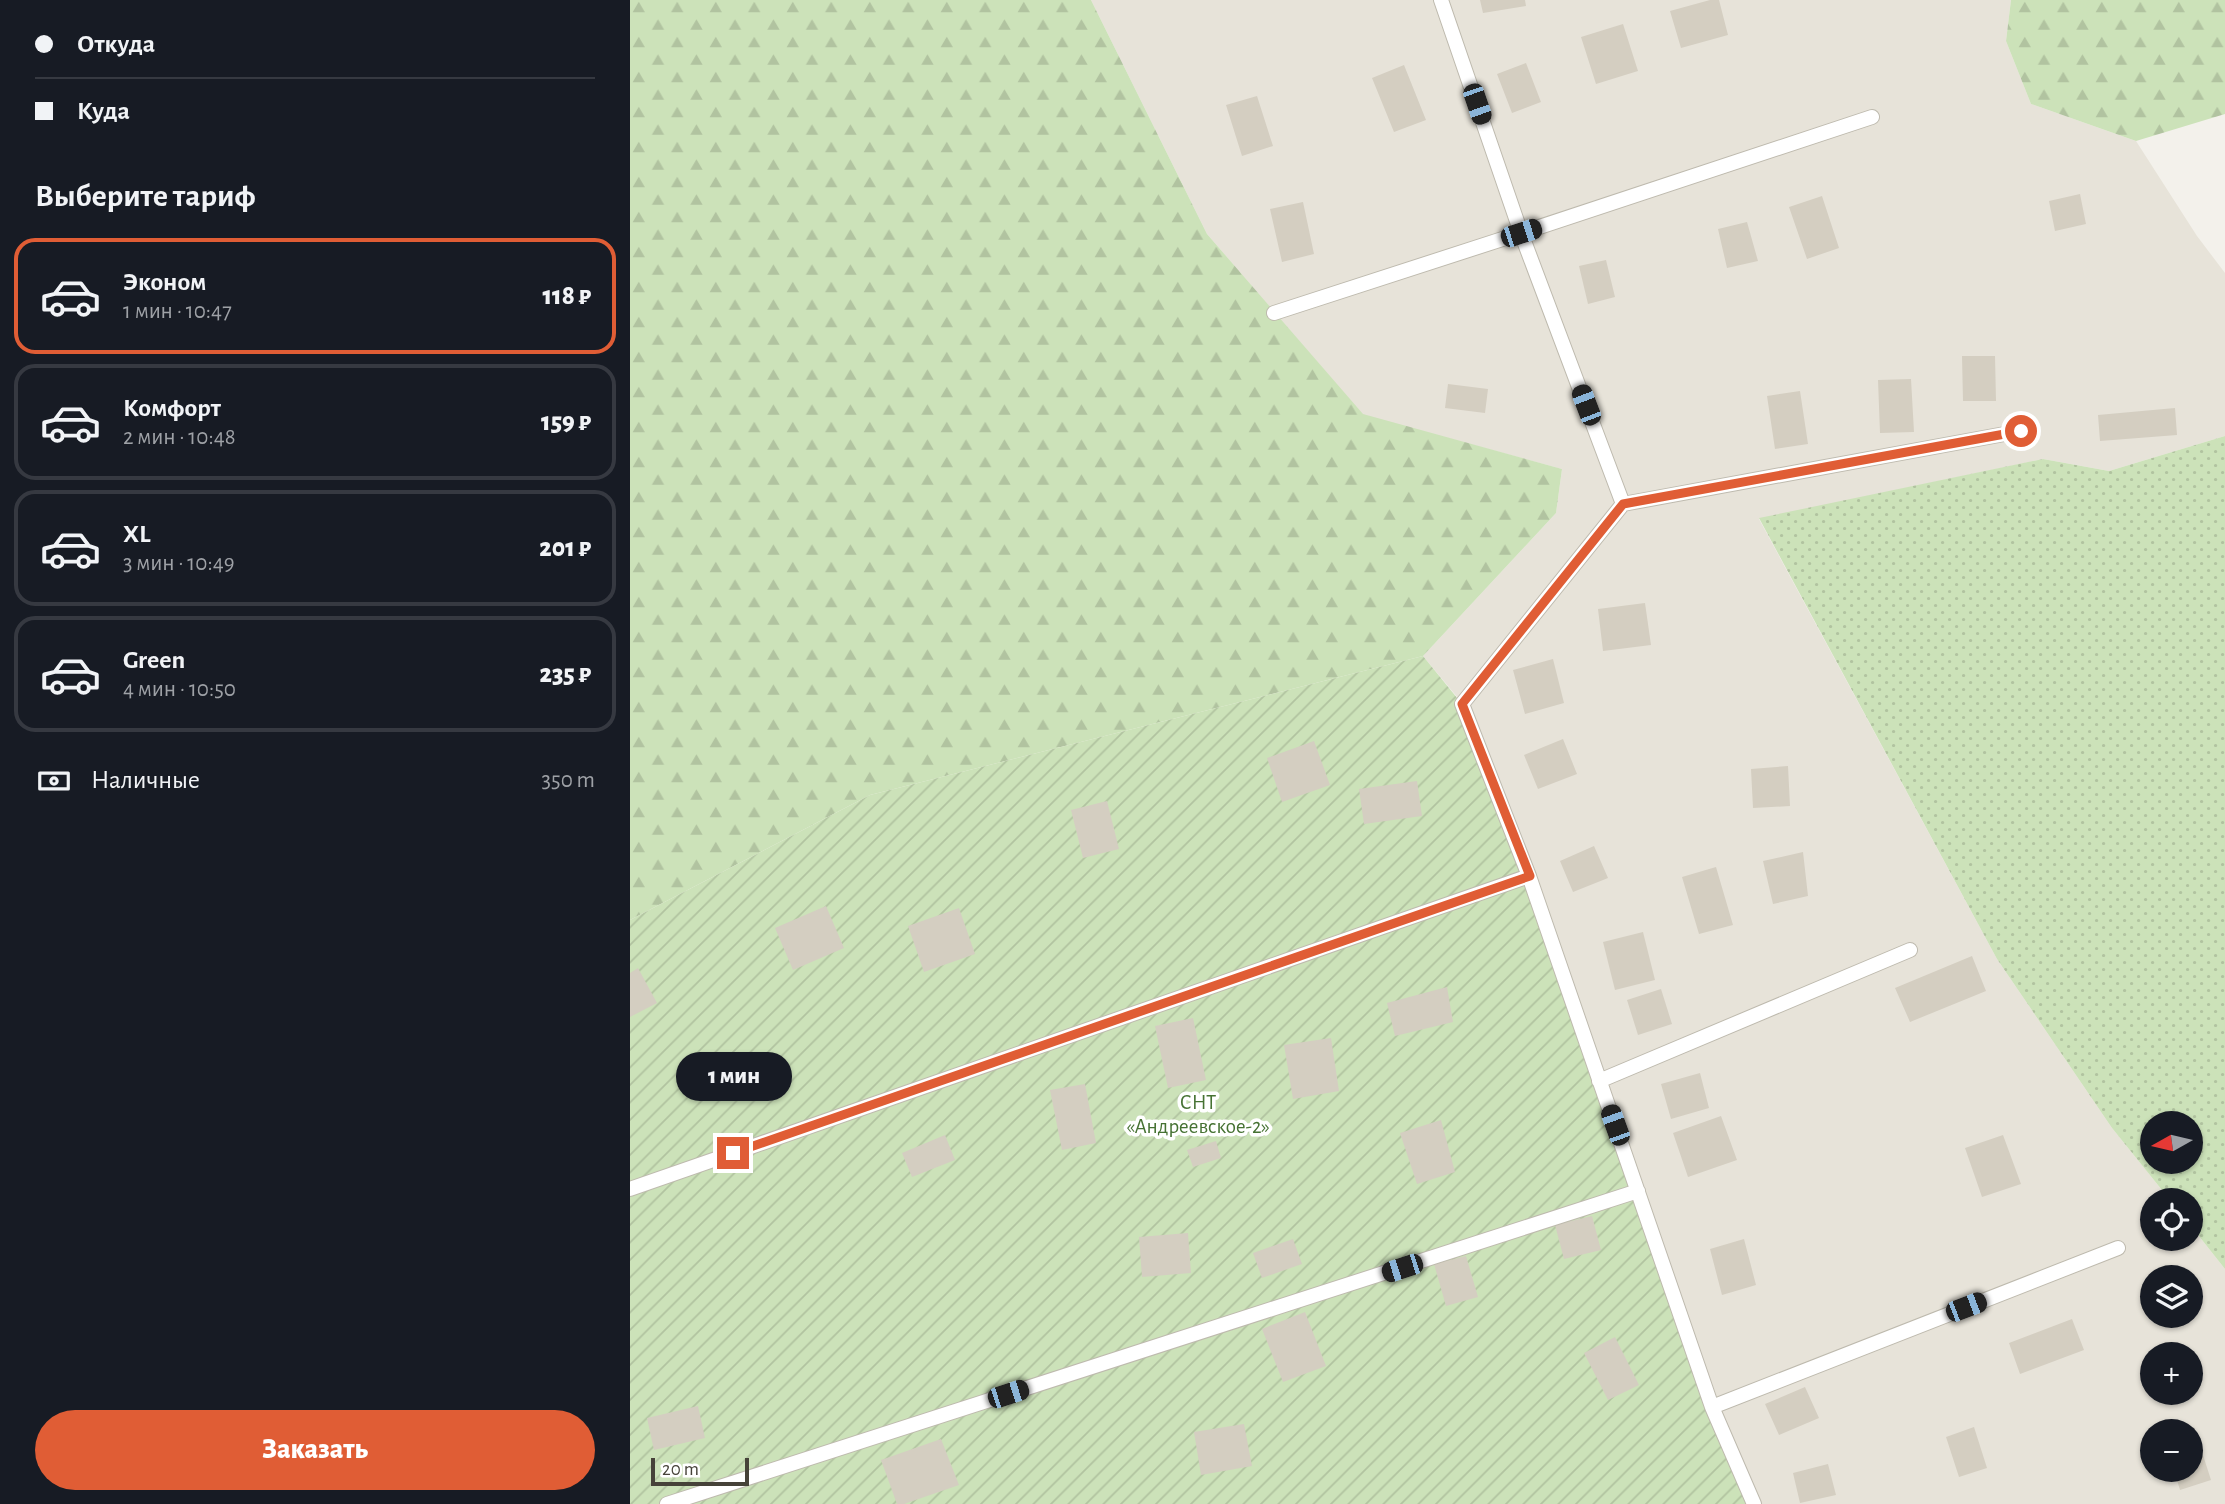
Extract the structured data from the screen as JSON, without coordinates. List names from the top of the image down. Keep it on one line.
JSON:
{"parks":["СНТ «Андреевское-2»"],"scale_bar":"20 m","north":"left","page":{"banner":["Откуда","Куда"],"heading":"Выберите тариф","list":[{"name":"Эконом","note":"1 мин · 10:47","value":"118 ₽"},{"name":"Комфорт","note":"2 мин · 10:48","value":"159 ₽"},{"name":"XL","note":"3 мин · 10:49","value":"201 ₽"},{"name":"Green","note":"4 мин · 10:50","value":"235 ₽"}],"pay":["Наличные","350 m"],"bubble":"1 мин","map_buttons":["+","−"],"buttons":"Заказать","scale":"20 m"}}
